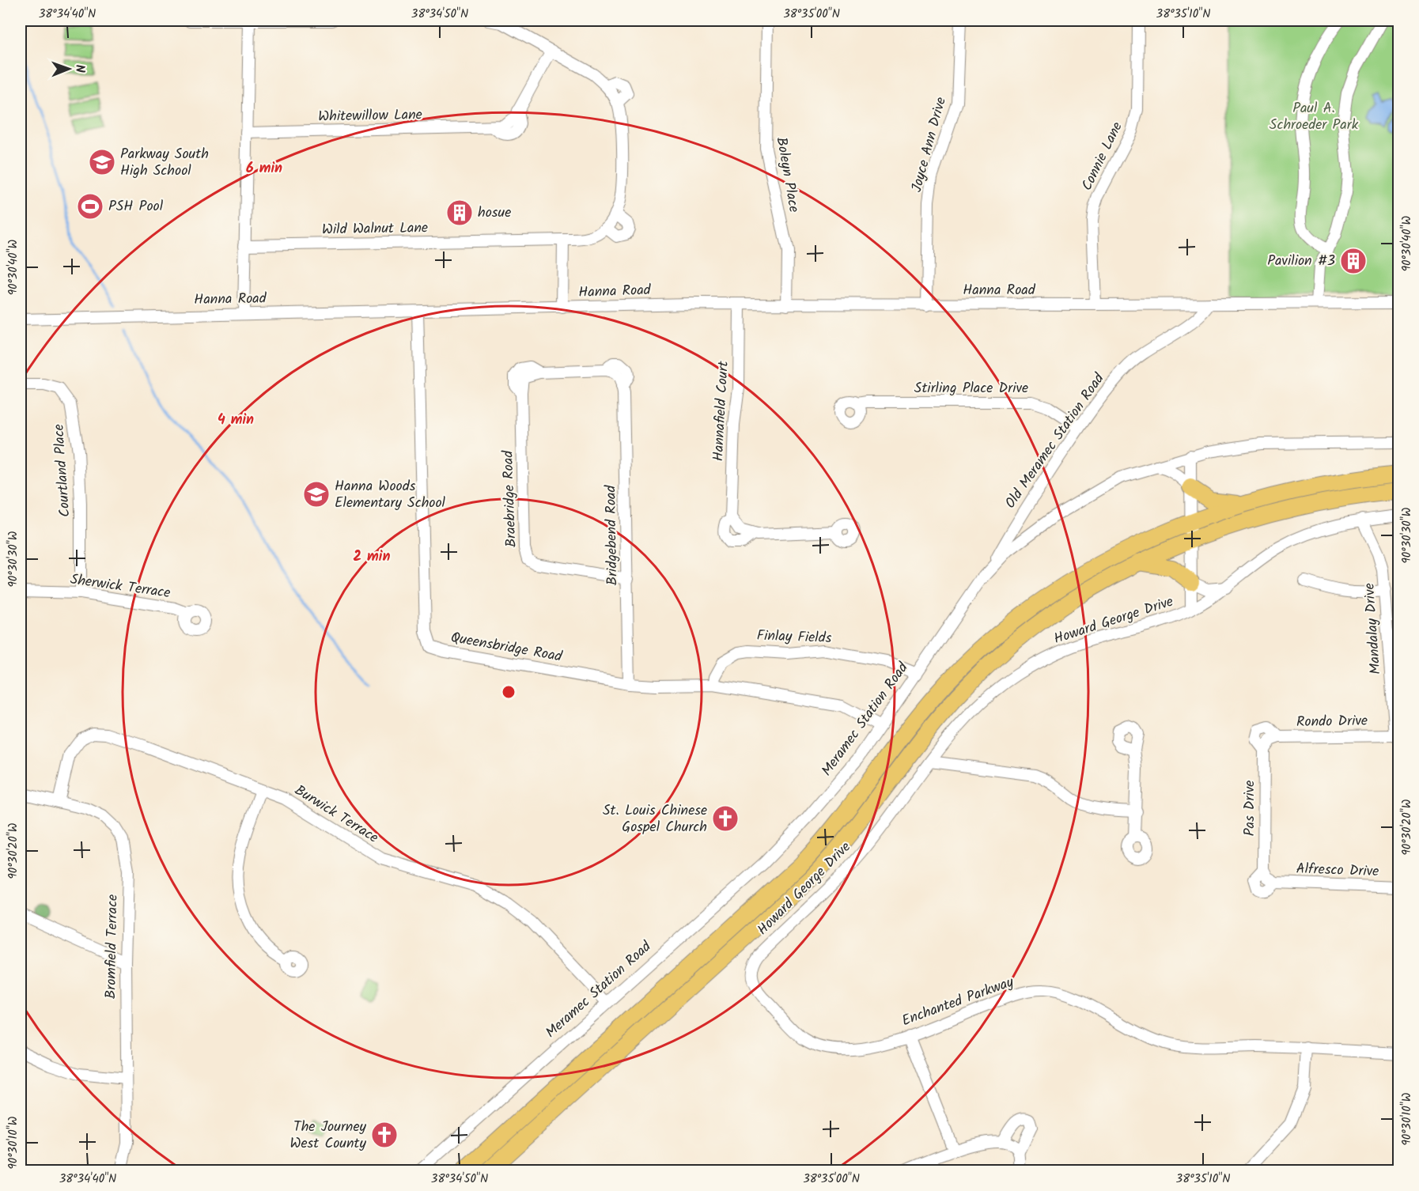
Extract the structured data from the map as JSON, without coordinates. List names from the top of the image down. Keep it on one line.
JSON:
{"streets":{"street":["Whitewillow Lane","Joyce Ann Drive","Connie Lane","Boleyn Place","Wild Walnut Lane","Hanna Road","Stirling Place Drive","Hannafield Court","Old Meramec Station Road","Courtland Place","Braebridge Road","Bridgebend Road","Sherwick Terrace","Howard George Drive","Mandalay Drive","Finlay Fields","Queensbridge Road","Meramec Station Road","Rondo Drive","Pas Drive","Burwick Terrace","Alfresco Drive","Bromfield Terrace","Enchanted Parkway"]},"crossings":[["Joyce Ann Drive","Hanna Road"],["Connie Lane","Hanna Road"],["Boleyn Place","Hanna Road"],["Hanna Road","Hannafield Court"],["Hanna Road","Old Meramec Station Road"],["Hanna Road","Queensbridge Road"],["Stirling Place Drive","Old Meramec Station Road"],["Old Meramec Station Road","Meramec Station Road"],["Courtland Place","Sherwick Terrace"],["Braebridge Road","Bridgebend Road"],["Bridgebend Road","Queensbridge Road"],["Howard George Drive","Mandalay Drive"],["Howard George Drive","Enchanted Parkway"],["Mandalay Drive","Rondo Drive"],["Finlay Fields","Queensbridge Road"],["Finlay Fields","Meramec Station Road"],["Queensbridge Road","Meramec Station Road"],["Meramec Station Road","Burwick Terrace"],["Rondo Drive","Pas Drive"],["Pas Drive","Alfresco Drive"],["Burwick Terrace","Bromfield Terrace"]],"parks":["Paul A. Schroeder Park"],"places":{"school or university":["Parkway South High School","Hanna Woods Elementary School"],"sports":["PSH Pool"],"building":["hosue","Pavilion #3"],"church":["St. Louis Chinese Gospel Church","The Journey West County"]},"north":"right","coordinates":["38°34'40\"N","38°34'50\"N","38°35'00\"N","38°35'10\"N","90°30'40\"W","90°30'30\"W","90°30'20\"W","90°30'10\"W"],"rings":["6 min","4 min","2 min"]}
